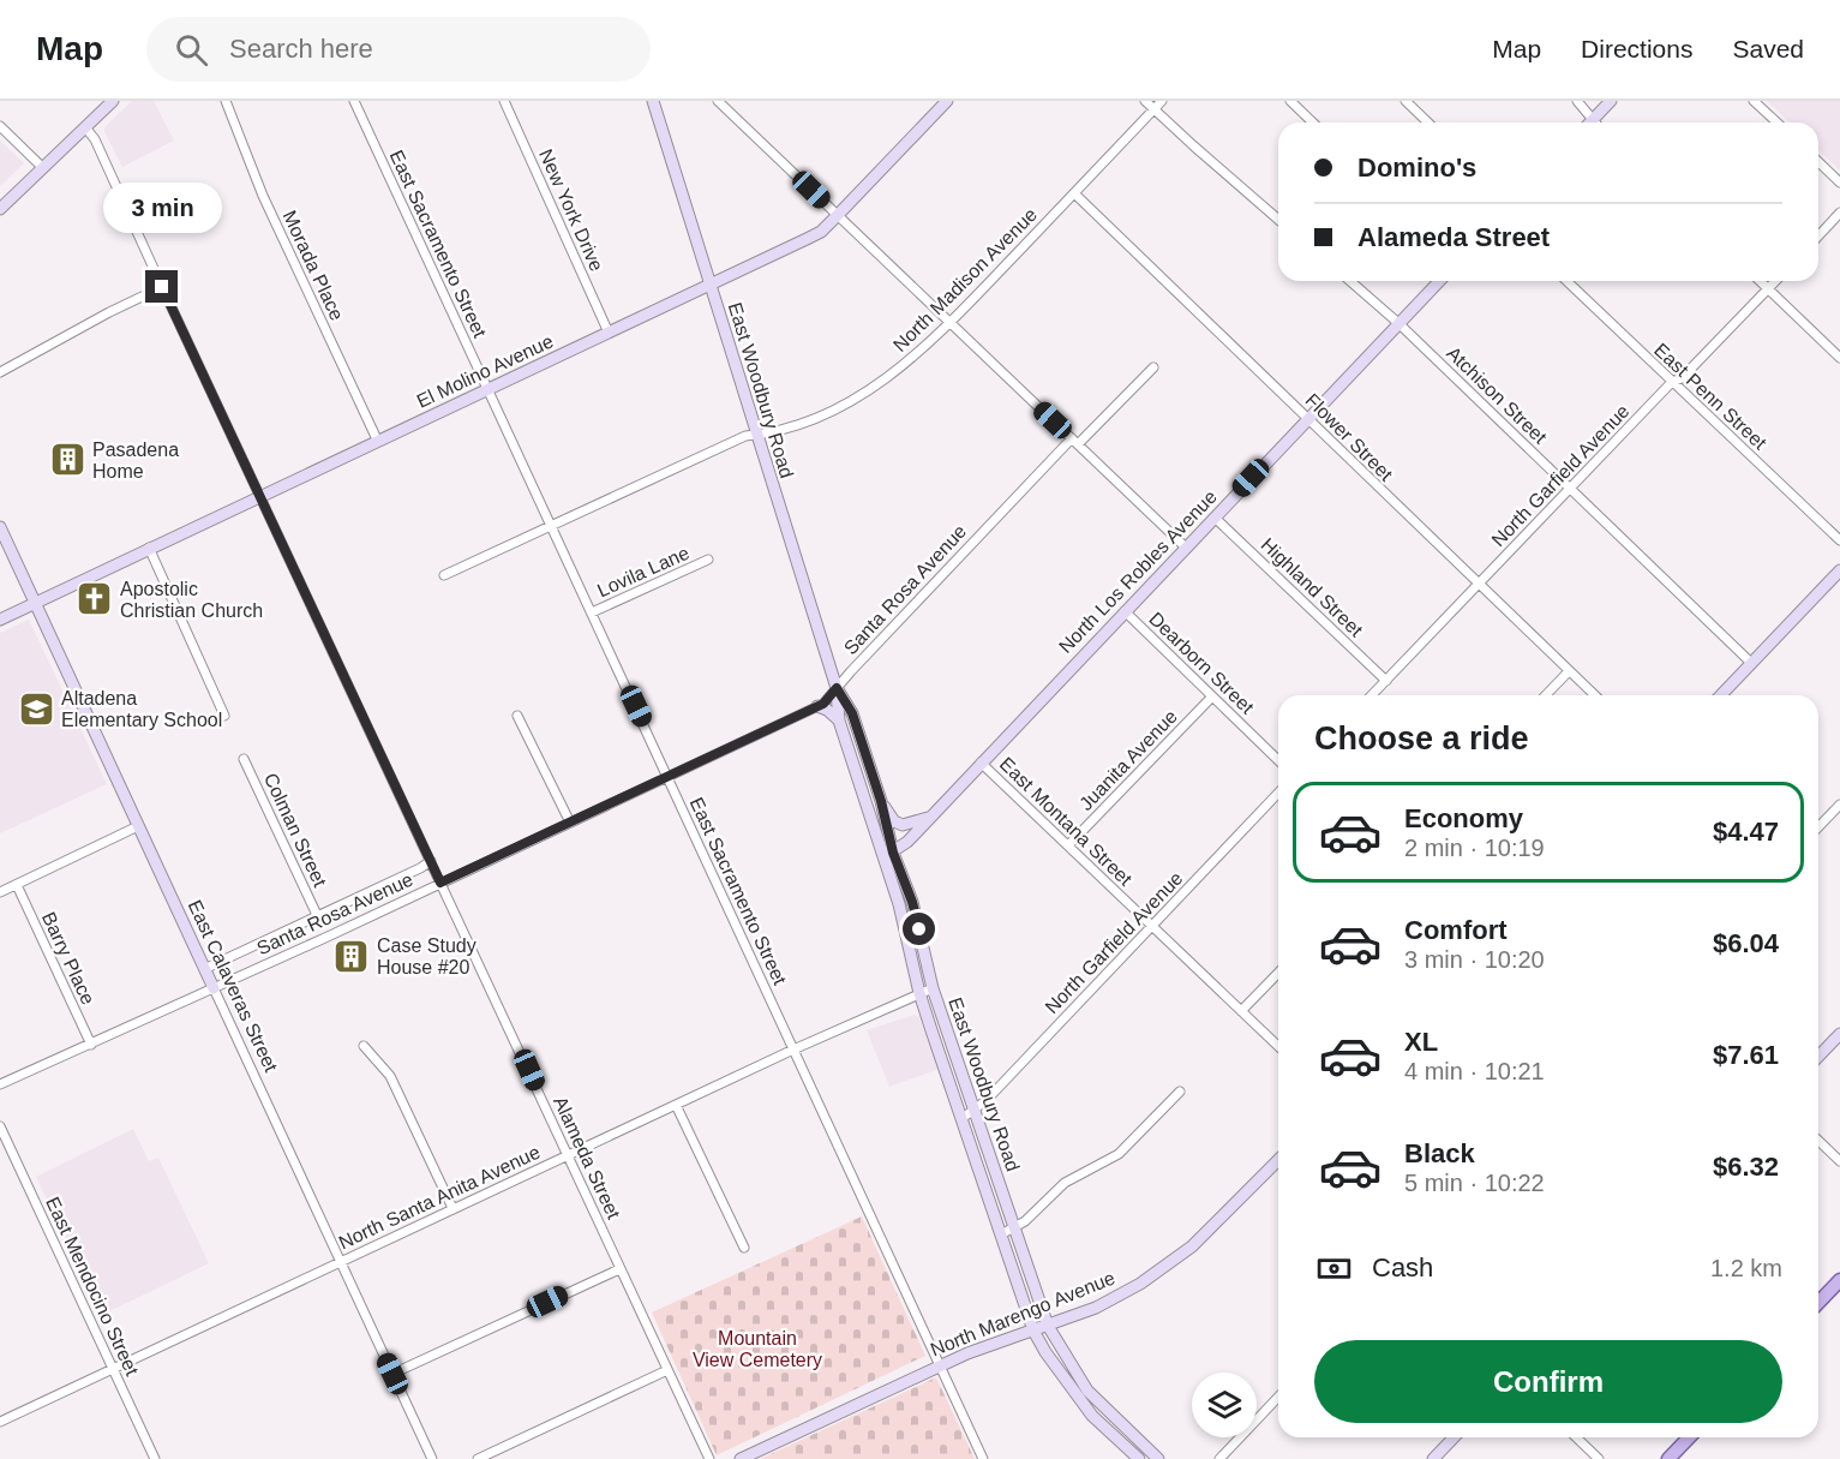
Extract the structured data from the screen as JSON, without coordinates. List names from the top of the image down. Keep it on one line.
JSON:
{"streets":{"street":["New York Drive","East Sacramento Street","Morada Place","North Madison Avenue","El Molino Avenue","East Woodbury Road","Atchison Street","East Penn Street","Flower Street","North Garfield Avenue","Lovila Lane","North Los Robles Avenue","Highland Street","Santa Rosa Avenue","Dearborn Street","Juanita Avenue","East Montana Street","Colman Street","Barry Place","East Calaveras Street","Alameda Street","North Santa Anita Avenue","East Mendocino Street","North Marengo Avenue"]},"crossings":[["New York Drive","El Molino Avenue"],["East Sacramento Street","North Madison Avenue"],["East Sacramento Street","El Molino Avenue"],["East Sacramento Street","Lovila Lane"],["East Sacramento Street","Santa Rosa Avenue"],["East Sacramento Street","North Santa Anita Avenue"],["East Sacramento Street","North Marengo Avenue"],["Morada Place","El Molino Avenue"],["North Madison Avenue","East Woodbury Road"],["North Madison Avenue","Flower Street"],["El Molino Avenue","East Woodbury Road"],["El Molino Avenue","East Calaveras Street"],["El Molino Avenue","Alameda Street"],["East Woodbury Road","North Garfield Avenue"],["East Woodbury Road","North Los Robles Avenue"],["East Woodbury Road","Santa Rosa Avenue"],["East Woodbury Road","North Santa Anita Avenue"],["East Woodbury Road","North Marengo Avenue"],["Atchison Street","North Garfield Avenue"],["Atchison Street","North Los Robles Avenue"],["East Penn Street","North Garfield Avenue"],["Flower Street","North Garfield Avenue"],["Flower Street","North Los Robles Avenue"],["North Garfield Avenue","Highland Street"],["North Garfield Avenue","East Montana Street"],["North Los Robles Avenue","Highland Street"],["North Los Robles Avenue","Dearborn Street"],["North Los Robles Avenue","East Montana Street"],["Santa Rosa Avenue","Colman Street"],["Santa Rosa Avenue","Barry Place"],["Santa Rosa Avenue","East Calaveras Street"],["Santa Rosa Avenue","Alameda Street"],["Dearborn Street","Juanita Avenue"],["Juanita Avenue","East Montana Street"],["East Calaveras Street","North Santa Anita Avenue"],["Alameda Street","North Santa Anita Avenue"],["North Santa Anita Avenue","East Mendocino Street"]],"parks":["Mountain View Cemetery"],"places":{"building":["Pasadena Home","Case Study House #20"],"church":["Apostolic Christian Church"],"school or university":["Altadena Elementary School"]},"page":{"header":"Map","search":"Search here","nav":["Map","Directions","Saved"],"banner":["Domino's","Alameda Street"],"bubble":"3 min","heading":"Choose a ride","list":[{"name":"Economy","note":"2 min · 10:19","value":"$4.47"},{"name":"Comfort","note":"3 min · 10:20","value":"$6.04"},{"name":"XL","note":"4 min · 10:21","value":"$7.61"},{"name":"Black","note":"5 min · 10:22","value":"$6.32"}],"pay":["Cash","1.2 km"],"buttons":"Confirm"}}
